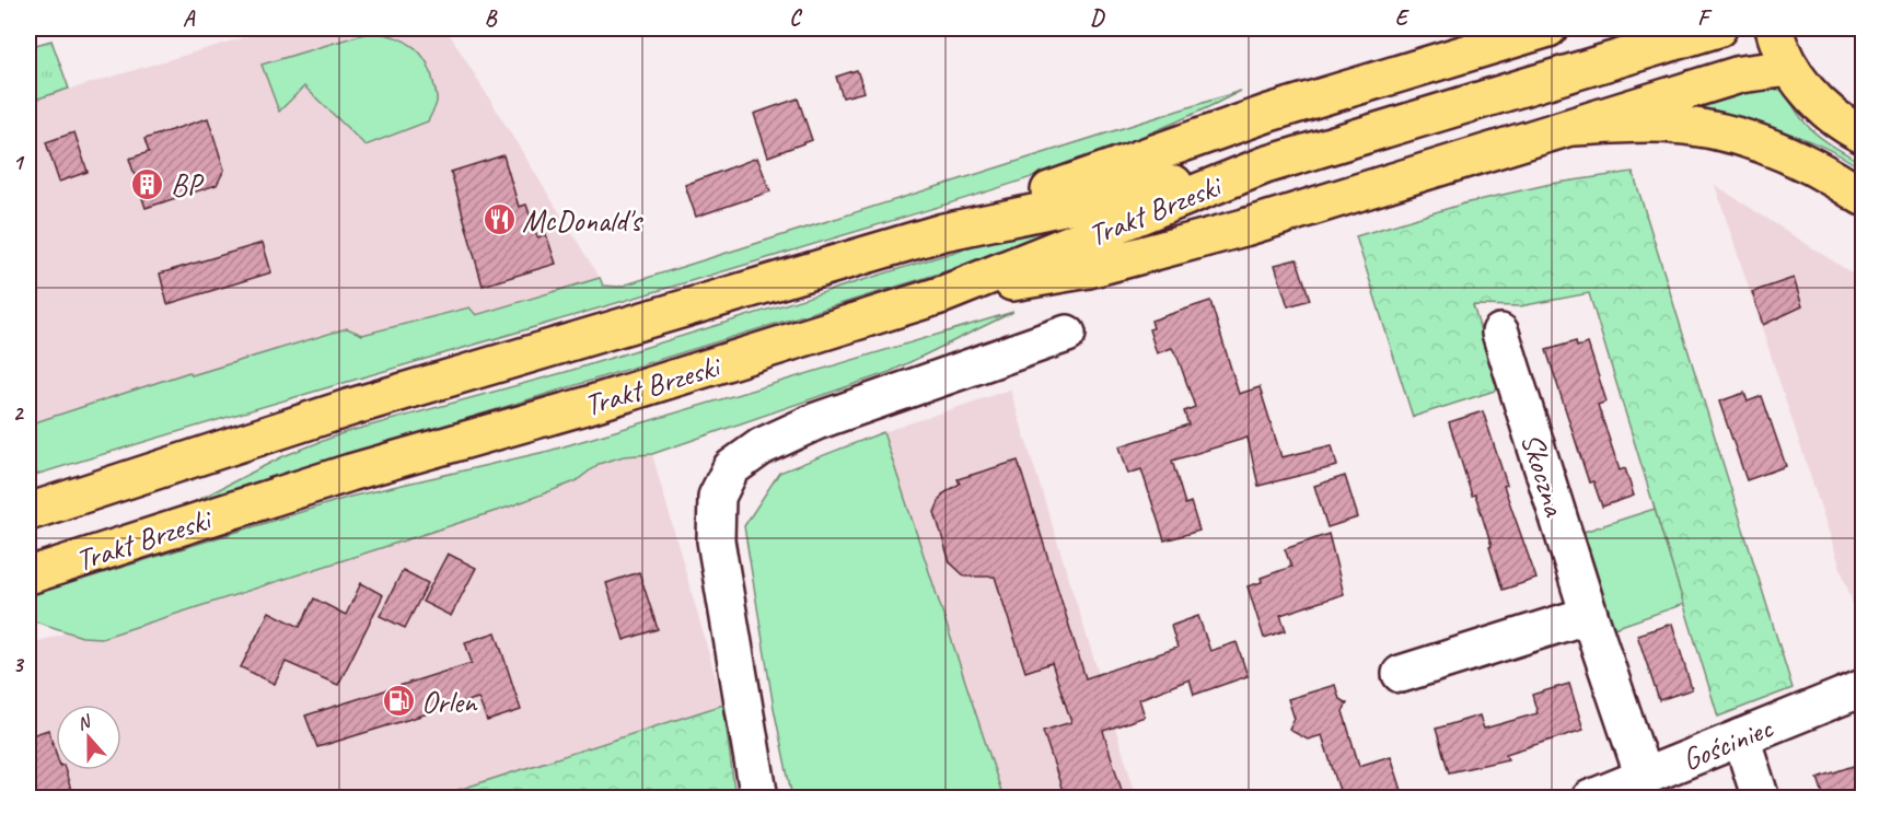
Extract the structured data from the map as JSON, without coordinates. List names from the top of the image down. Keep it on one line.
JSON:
{"streets":{"main road":["Trakt Brzeski"],"street":["Skoczna","Gościniec"]},"crossings":[["Skoczna","Gościniec"]],"places":{"building":["BP"],"restaurant":["McDonald's"],"fuel station":["Orlen"]},"north":"top","grid":{"columns":["A","B","C","D","E","F"],"rows":["1","2","3"]}}
